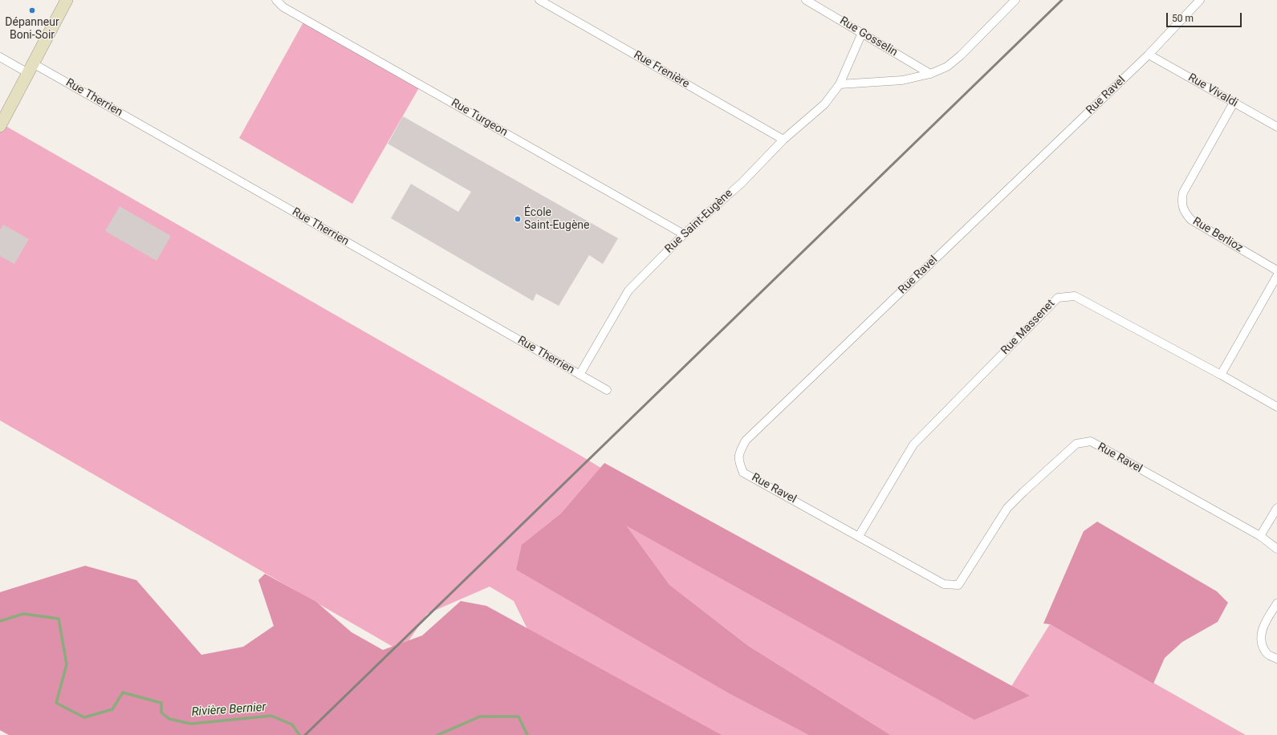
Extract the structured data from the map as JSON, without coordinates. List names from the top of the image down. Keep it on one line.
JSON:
{"streets":{"street":["Rue Gosselin","Rue Frenière","Rue Vivaldi","Rue Ravel","Rue Therrien","Rue Turgeon","Rue Saint-Eugène","Rue Berlioz","Rue Massenet"]},"crossings":[["Rue Gosselin","Rue Saint-Eugène"],["Rue Frenière","Rue Saint-Eugène"],["Rue Vivaldi","Rue Ravel"],["Rue Vivaldi","Rue Berlioz"],["Rue Ravel","Rue Massenet"],["Rue Therrien","Rue Saint-Eugène"],["Rue Turgeon","Rue Saint-Eugène"]],"water":["Rivière Bernier"],"places":["Dépanneur Boni-Soir","École Saint-Eugène"],"scale_bar":"50 m"}
